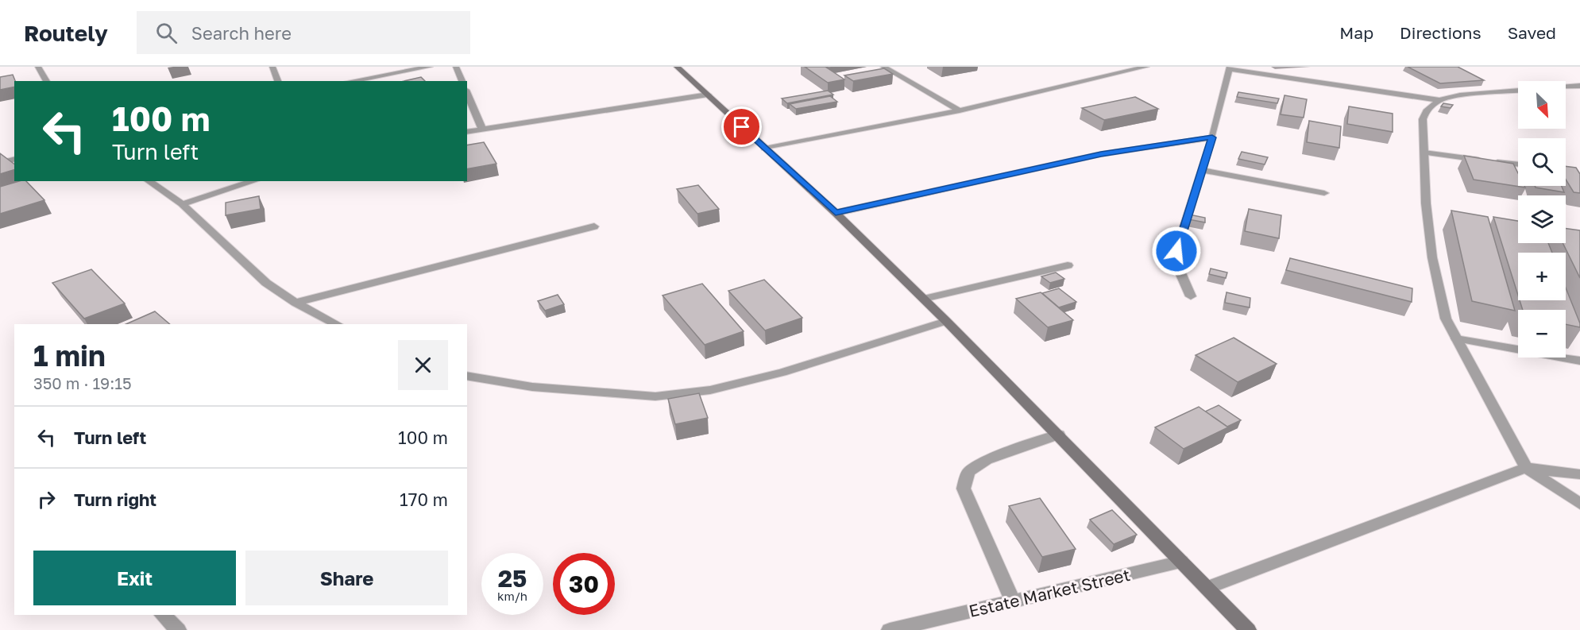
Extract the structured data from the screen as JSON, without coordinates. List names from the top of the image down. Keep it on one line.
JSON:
{"streets":{"street":["Estate Market Street"]},"north":"bottom right","page":{"header":"Routely","search":"Search here","nav":["Map","Directions","Saved"],"map_buttons":["+","−"],"turn":["100 m","Turn left"],"heading":["1 min","350 m · 19:15"],"list":[{"name":"Turn left","value":"100 m"},{"name":"Turn right","value":"170 m"}],"buttons":["Exit","Share"],"speed":"25 km/h","limit":"30"}}
